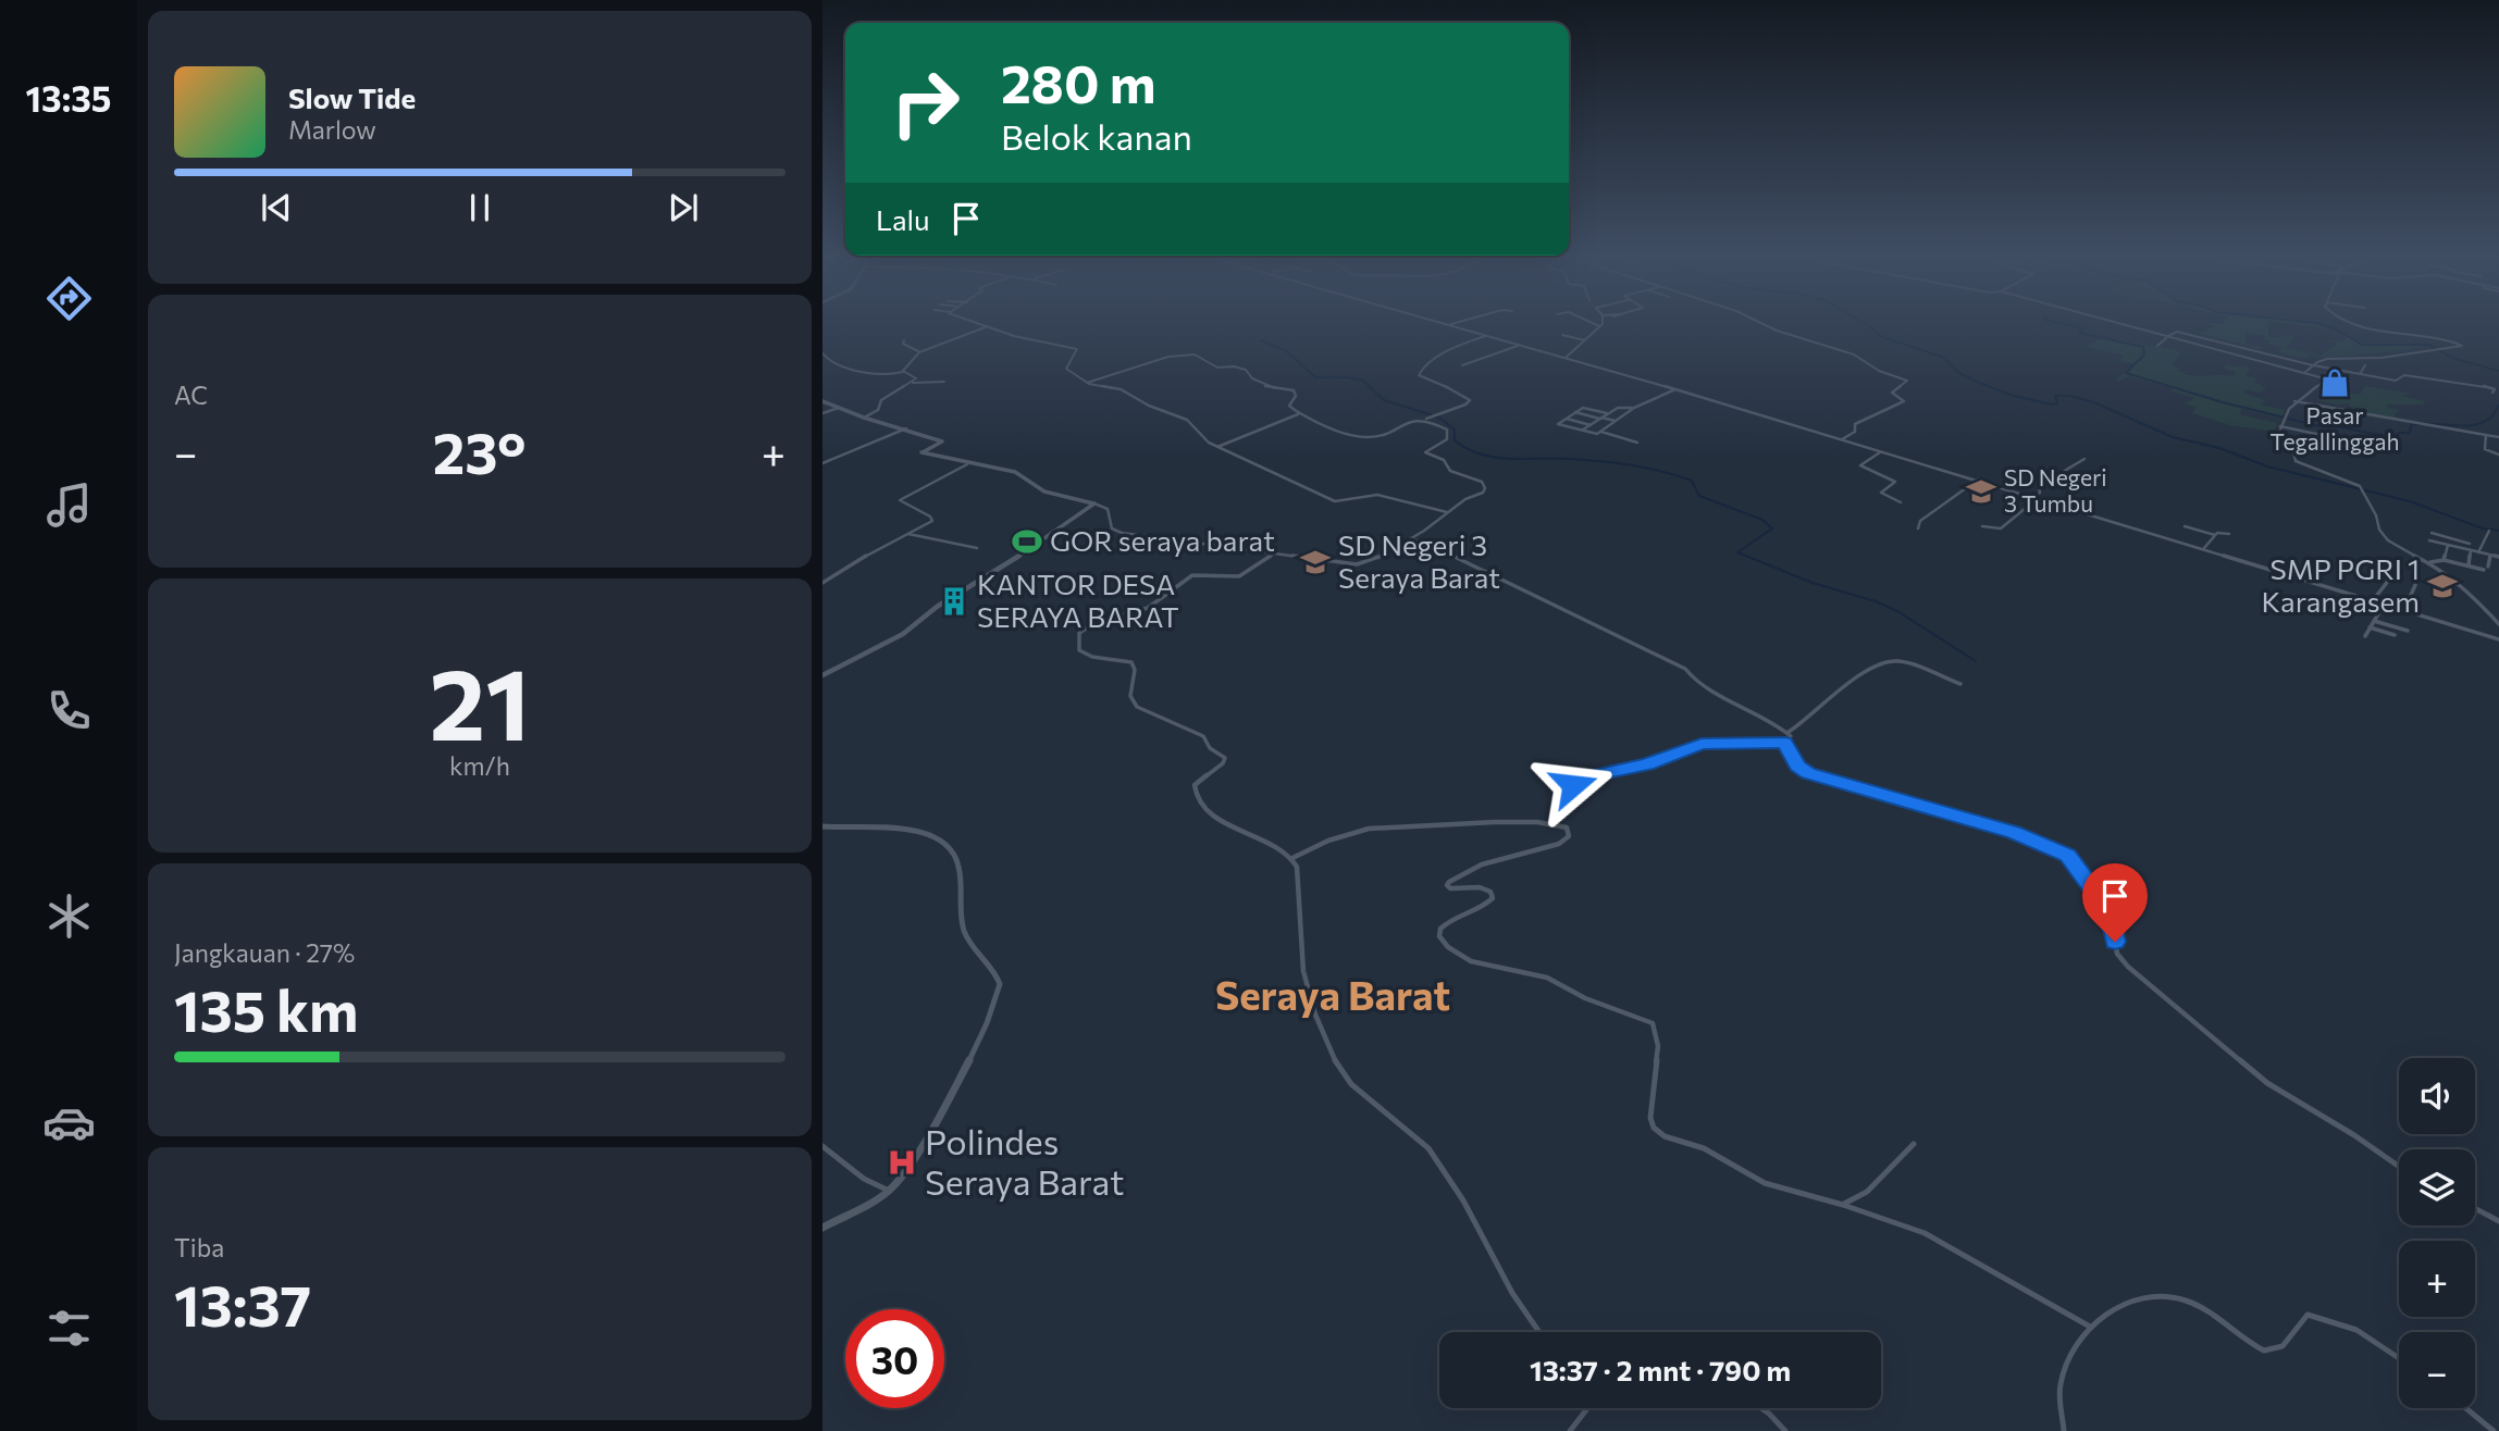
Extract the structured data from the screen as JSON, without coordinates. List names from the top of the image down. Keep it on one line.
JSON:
{"districts":["Seraya Barat"],"places":{"shop":["Pasar Tegallinggah"],"school or university":["SD Negeri 3 Tumbu","SD Negeri 3 Seraya Barat","SMP PGRI 1 Karangasem"],"sports":["GOR seraya barat"],"building":["KANTOR DESA SERAYA BARAT"],"hospital":["Polindes Seraya Barat"]},"page":{"tabs":"13:35","turn":["280 m","Belok kanan"],"song":["Slow Tide","Marlow"],"then":"Lalu","tile":["AC",["21","km/h"],["Jangkauan · 27%","135 km"],["Tiba","13:37"]],"heat":["−","23°","+"],"map_buttons":["+","−"],"limit":"30","trip":"13:37 · 2 mnt · 790 m"}}
